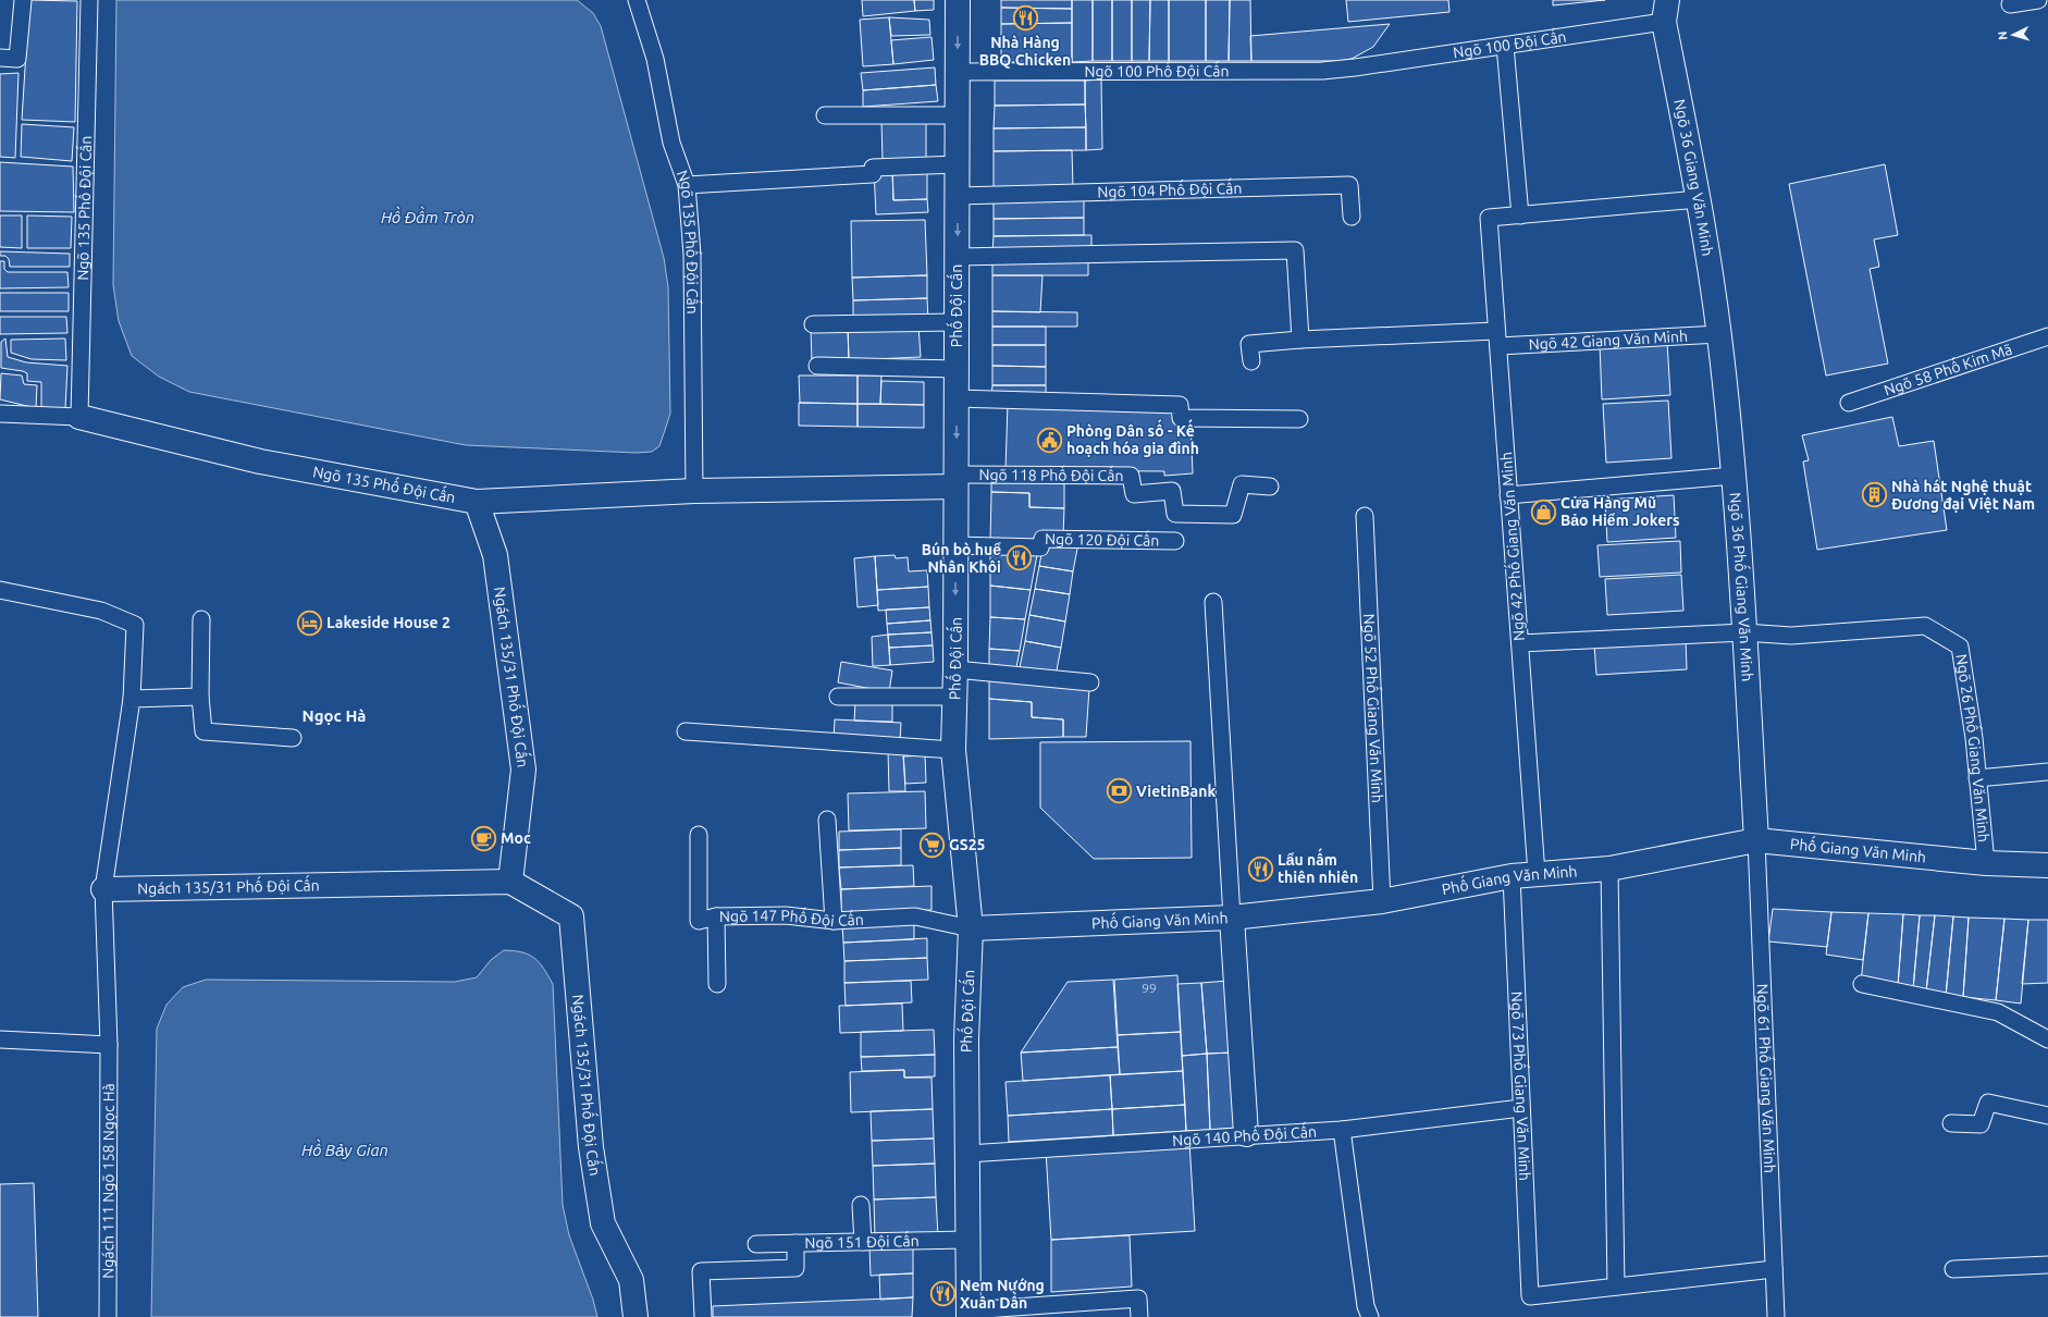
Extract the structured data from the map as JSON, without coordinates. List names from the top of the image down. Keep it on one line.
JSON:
{"streets":{"street":["Ngõ 36 Giang Văn Minh","Ngõ 135 Phố Đội Cấn","Phố Đội Cấn","Ngõ 36 Phố Giang Văn Minh","Ngách 135/31 Phố Đội Cấn","Phố Giang Văn Minh"],"lane":["Ngõ 100 Đội Cấn","Ngõ 100 Phố Đội Cấn","Ngõ 104 Phố Đội Cấn","Ngõ 42 Giang Văn Minh","Ngõ 58 Phố Kim Mã","Ngõ 118 Phố Đội Cấn","Ngõ 120 Đội Cấn","Ngõ 42 Phố Giang Văn Minh","Ngõ 52 Phố Giang Văn Minh","Ngõ 26 Phố Giang Văn Minh","Ngõ 147 Phố Đội Cấn","Ngõ 61 Phố Giang Văn Minh","Ngõ 73 Phố Giang Văn Minh","Ngõ 140 Phố Đội Cấn","Ngách 111 Ngõ 158 Ngọc Hà","Ngõ 151 Đội Cấn"]},"crossings":[["Ngõ 100 Đội Cấn","Ngõ 100 Phố Đội Cấn"],["Ngõ 100 Đội Cấn","Ngõ 36 Giang Văn Minh"],["Ngõ 100 Phố Đội Cấn","Phố Đội Cấn"],["Ngõ 36 Giang Văn Minh","Ngõ 42 Giang Văn Minh"],["Ngõ 36 Giang Văn Minh","Ngõ 36 Phố Giang Văn Minh"],["Ngõ 104 Phố Đội Cấn","Phố Đội Cấn"],["Ngõ 135 Phố Đội Cấn","Phố Đội Cấn"],["Ngõ 135 Phố Đội Cấn","Ngõ 118 Phố Đội Cấn"],["Ngõ 135 Phố Đội Cấn","Ngách 135/31 Phố Đội Cấn"],["Phố Đội Cấn","Ngõ 118 Phố Đội Cấn"],["Phố Đội Cấn","Ngõ 120 Đội Cấn"],["Phố Đội Cấn","Phố Giang Văn Minh"],["Phố Đội Cấn","Ngõ 147 Phố Đội Cấn"],["Phố Đội Cấn","Ngõ 140 Phố Đội Cấn"],["Phố Đội Cấn","Ngõ 151 Đội Cấn"],["Ngõ 42 Giang Văn Minh","Ngõ 42 Phố Giang Văn Minh"],["Ngõ 42 Giang Văn Minh","Ngõ 36 Phố Giang Văn Minh"],["Ngõ 42 Phố Giang Văn Minh","Phố Giang Văn Minh"],["Ngõ 36 Phố Giang Văn Minh","Ngõ 26 Phố Giang Văn Minh"],["Ngõ 36 Phố Giang Văn Minh","Phố Giang Văn Minh"],["Ngõ 36 Phố Giang Văn Minh","Ngõ 61 Phố Giang Văn Minh"],["Ngõ 52 Phố Giang Văn Minh","Phố Giang Văn Minh"],["Ngõ 26 Phố Giang Văn Minh","Phố Giang Văn Minh"],["Phố Giang Văn Minh","Ngõ 147 Phố Đội Cấn"],["Phố Giang Văn Minh","Ngõ 61 Phố Giang Văn Minh"],["Phố Giang Văn Minh","Ngõ 73 Phố Giang Văn Minh"],["Ngõ 73 Phố Giang Văn Minh","Ngõ 140 Phố Đội Cấn"]],"districts":["Ngọc Hà"],"water":["Hồ Đầm Tròn","Hồ Bảy Gian"],"places":{"restaurant":["Nhà Hàng BBQ Chicken","Bún bò huể Nhân Khôi","Lẩu nấm thiên nhiên","Nem Nướng Xuân Dần"],"public building":["Phòng Dân số - Kế hoạch hóa gia đình"],"building":["Nhà hát Nghệ thuật Đương đại Việt Nam"],"shop":["Cửa Hàng Mũ Bảo Hiểm Jokers"],"hotel":["Lakeside House 2"],"bank":["VietinBank"],"cafe":["Moc"],"supermarket":["GS25"]},"house_numbers":["99"],"north":"left"}
